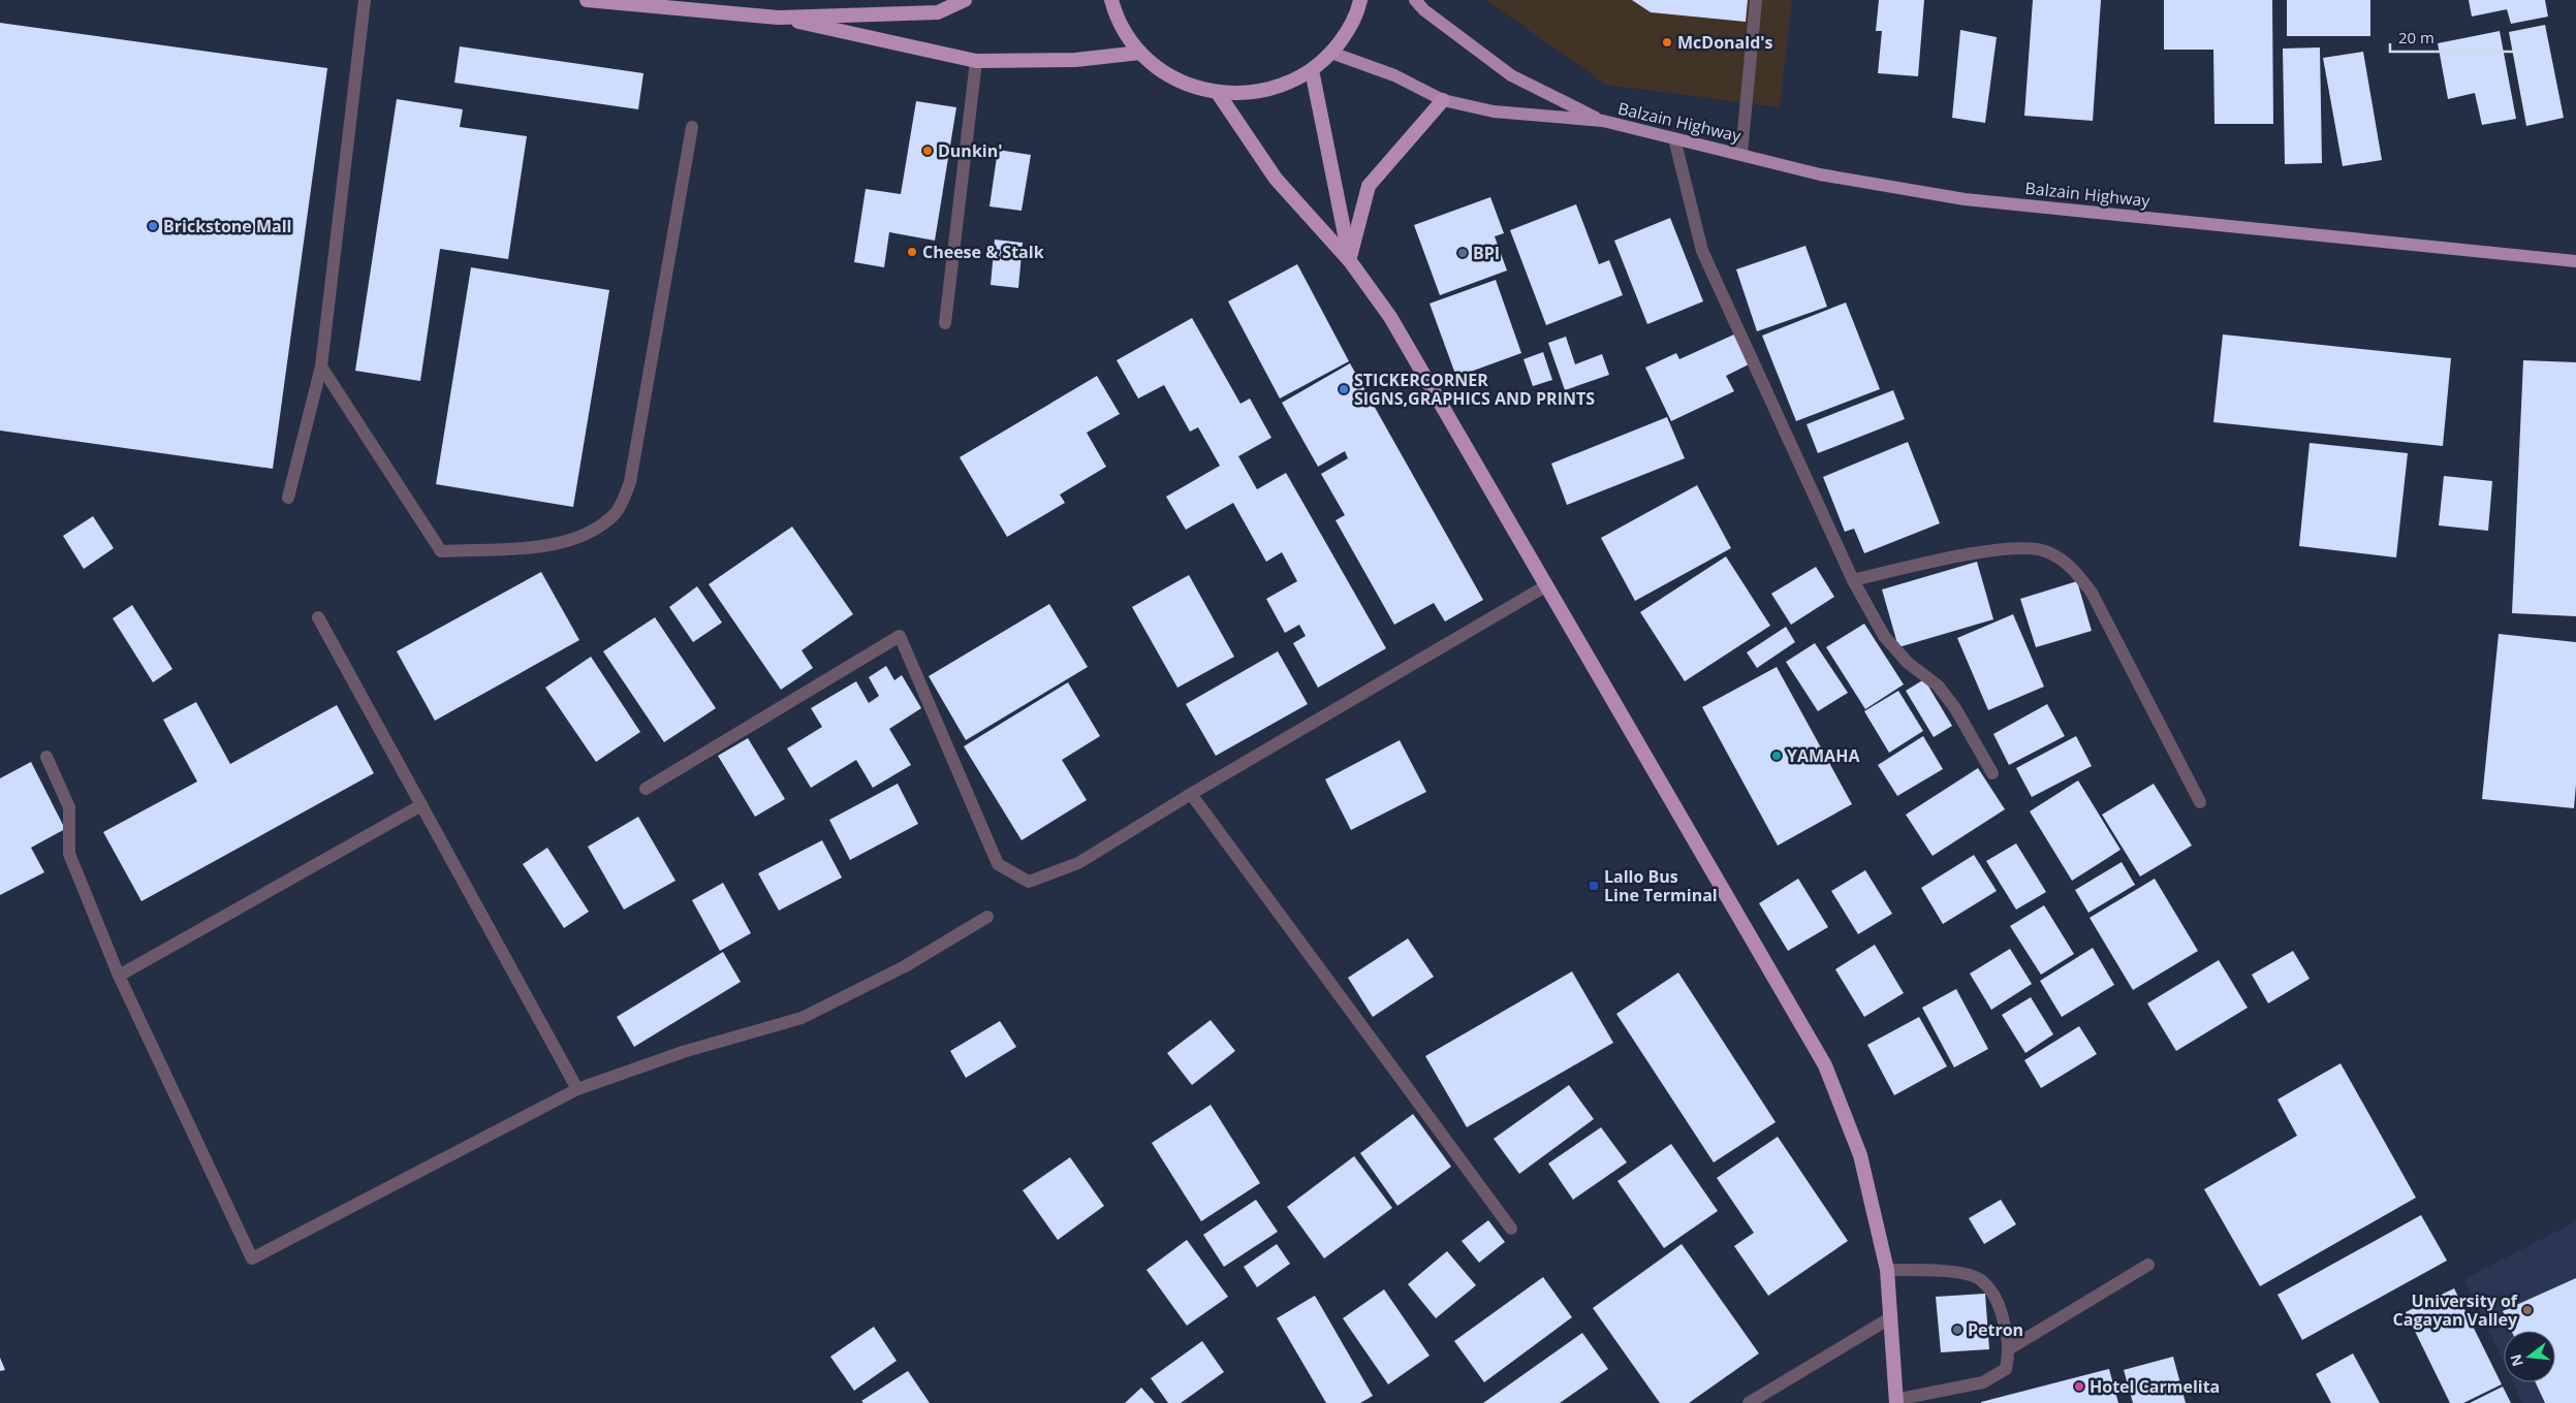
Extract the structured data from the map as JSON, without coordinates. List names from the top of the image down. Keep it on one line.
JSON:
{"streets":{"main road":["Balzain Highway"]},"places":{"other":["McDonald's","Dunkin'","Brickstone Mall","Cheese & Stalk","BPI","STICKERCORNER SIGNS,GRAPHICS AND PRINTS","YAMAHA","University of Cagayan Valley","Petron","Hotel Carmelita"],"transit":["Lallo Bus Line Terminal"]},"scale_bar":"20 m","north":"left"}
